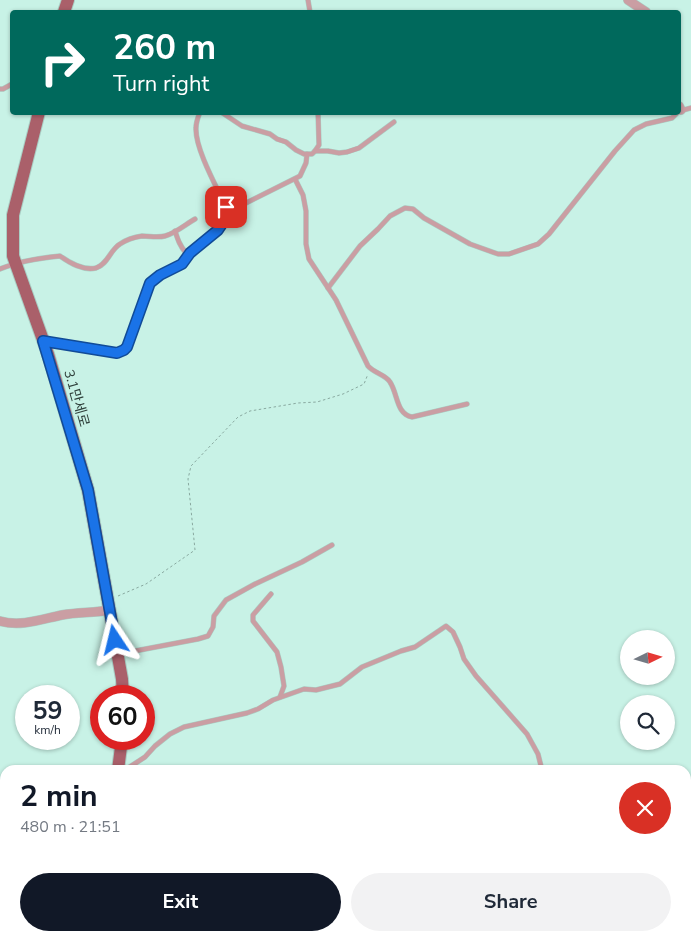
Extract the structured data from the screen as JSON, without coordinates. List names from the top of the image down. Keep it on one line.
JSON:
{"streets":{"main road":["3.1만세로"]},"north":"right","page":{"turn":["260 m","Turn right"],"speed":"59 km/h","limit":"60","heading":["2 min","480 m · 21:51"],"buttons":["Exit","Share"]}}
